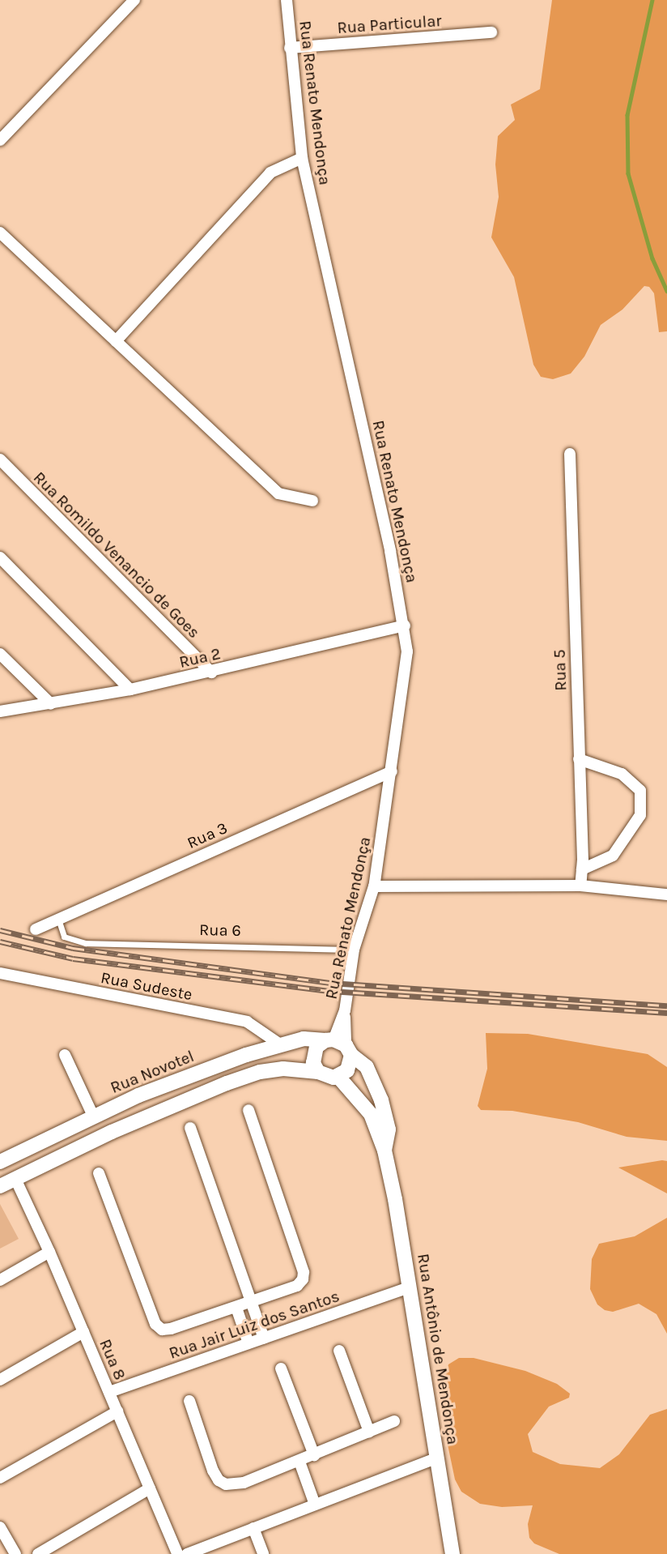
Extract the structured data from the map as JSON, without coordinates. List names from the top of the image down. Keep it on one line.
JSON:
{"streets":{"street":["Rua Particular","Rua Renato Mendonça","Rua Romildo Venancio de Goes","Rua 2","Rua 5","Rua 3","Rua Sudeste","Rua Novotel","Rua Jair Luiz dos Santos","Rua Antônio de Mendonça","Rua 8"],"lane":["Rua 6"]},"crossings":[["Rua Particular","Rua Renato Mendonça"],["Rua Renato Mendonça","Rua 2"],["Rua Renato Mendonça","Rua 3"],["Rua Renato Mendonça","Rua 6"],["Rua Renato Mendonça","Rua Novotel"],["Rua Renato Mendonça","Rua Antônio de Mendonça"],["Rua Romildo Venancio de Goes","Rua 2"],["Rua 3","Rua 6"],["Rua Sudeste","Rua Novotel"],["Rua Novotel","Rua Antônio de Mendonça"],["Rua Jair Luiz dos Santos","Rua Antônio de Mendonça"],["Rua Jair Luiz dos Santos","Rua 8"]]}
